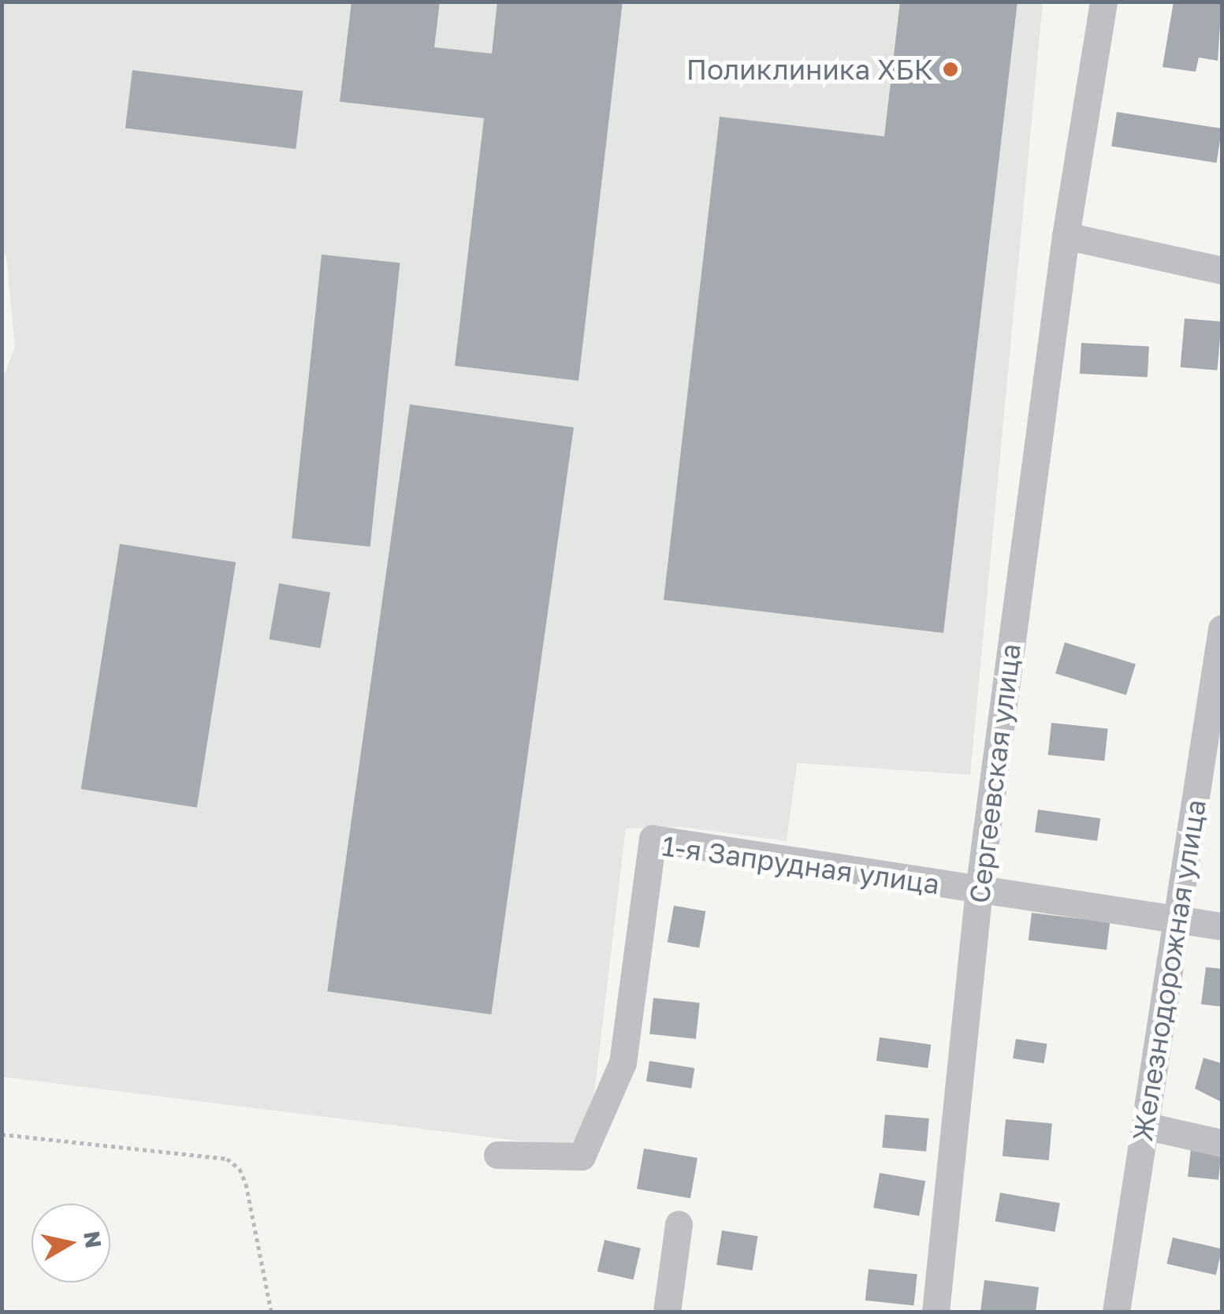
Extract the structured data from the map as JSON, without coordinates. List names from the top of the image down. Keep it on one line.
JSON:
{"streets":{"street":["Сергеевская улица","1-я Запрудная улица","Железнодорожная улица"]},"crossings":[["Сергеевская улица","1-я Запрудная улица"]],"places":["Поликлиника ХБК"],"north":"right"}
